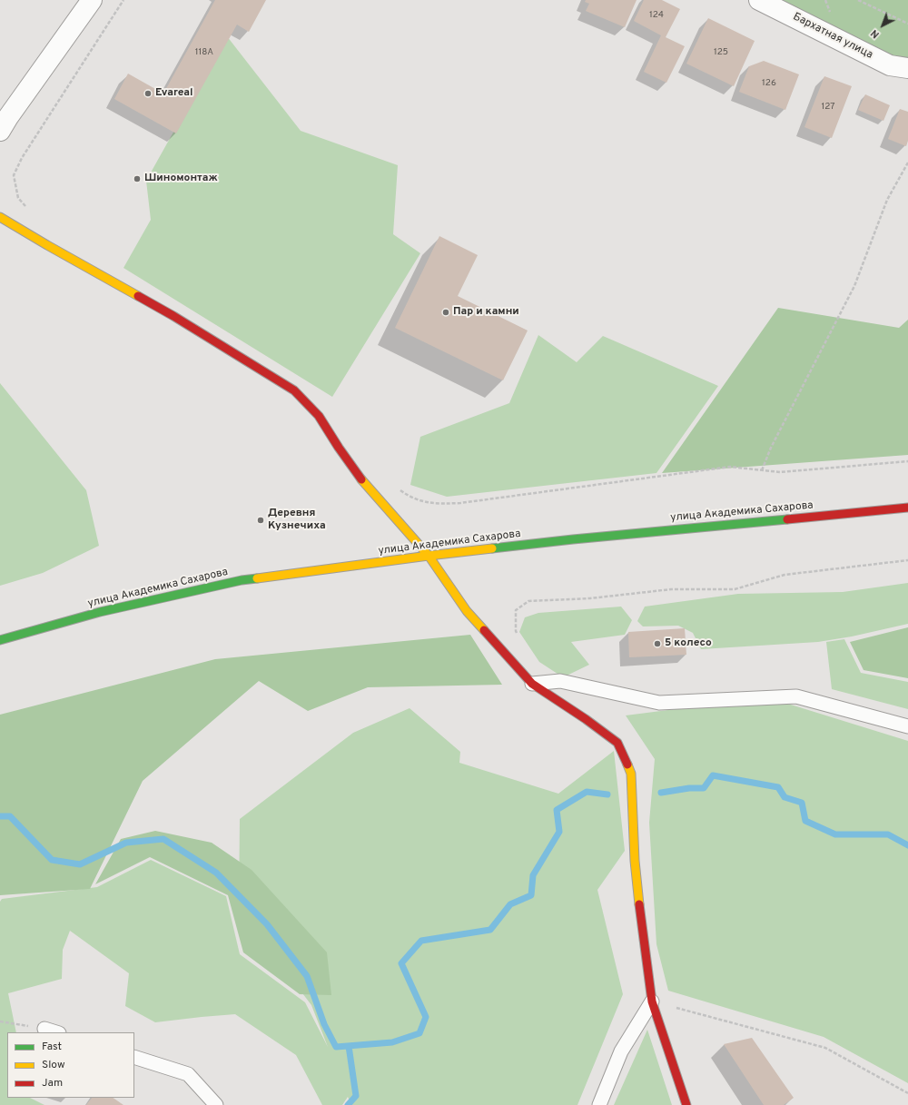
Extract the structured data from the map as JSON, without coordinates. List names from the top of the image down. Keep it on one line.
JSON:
{"streets":{"street":["Бархатная улица","улица Академика Сахарова"]},"places":["Evareal","Шиномонтаж","Пар и камни","Деревня Кузнечиха","5 колесо"],"house_numbers":["124","118А","125","126","127"],"legend":["Fast","Slow","Jam"],"north":"bottom left"}
